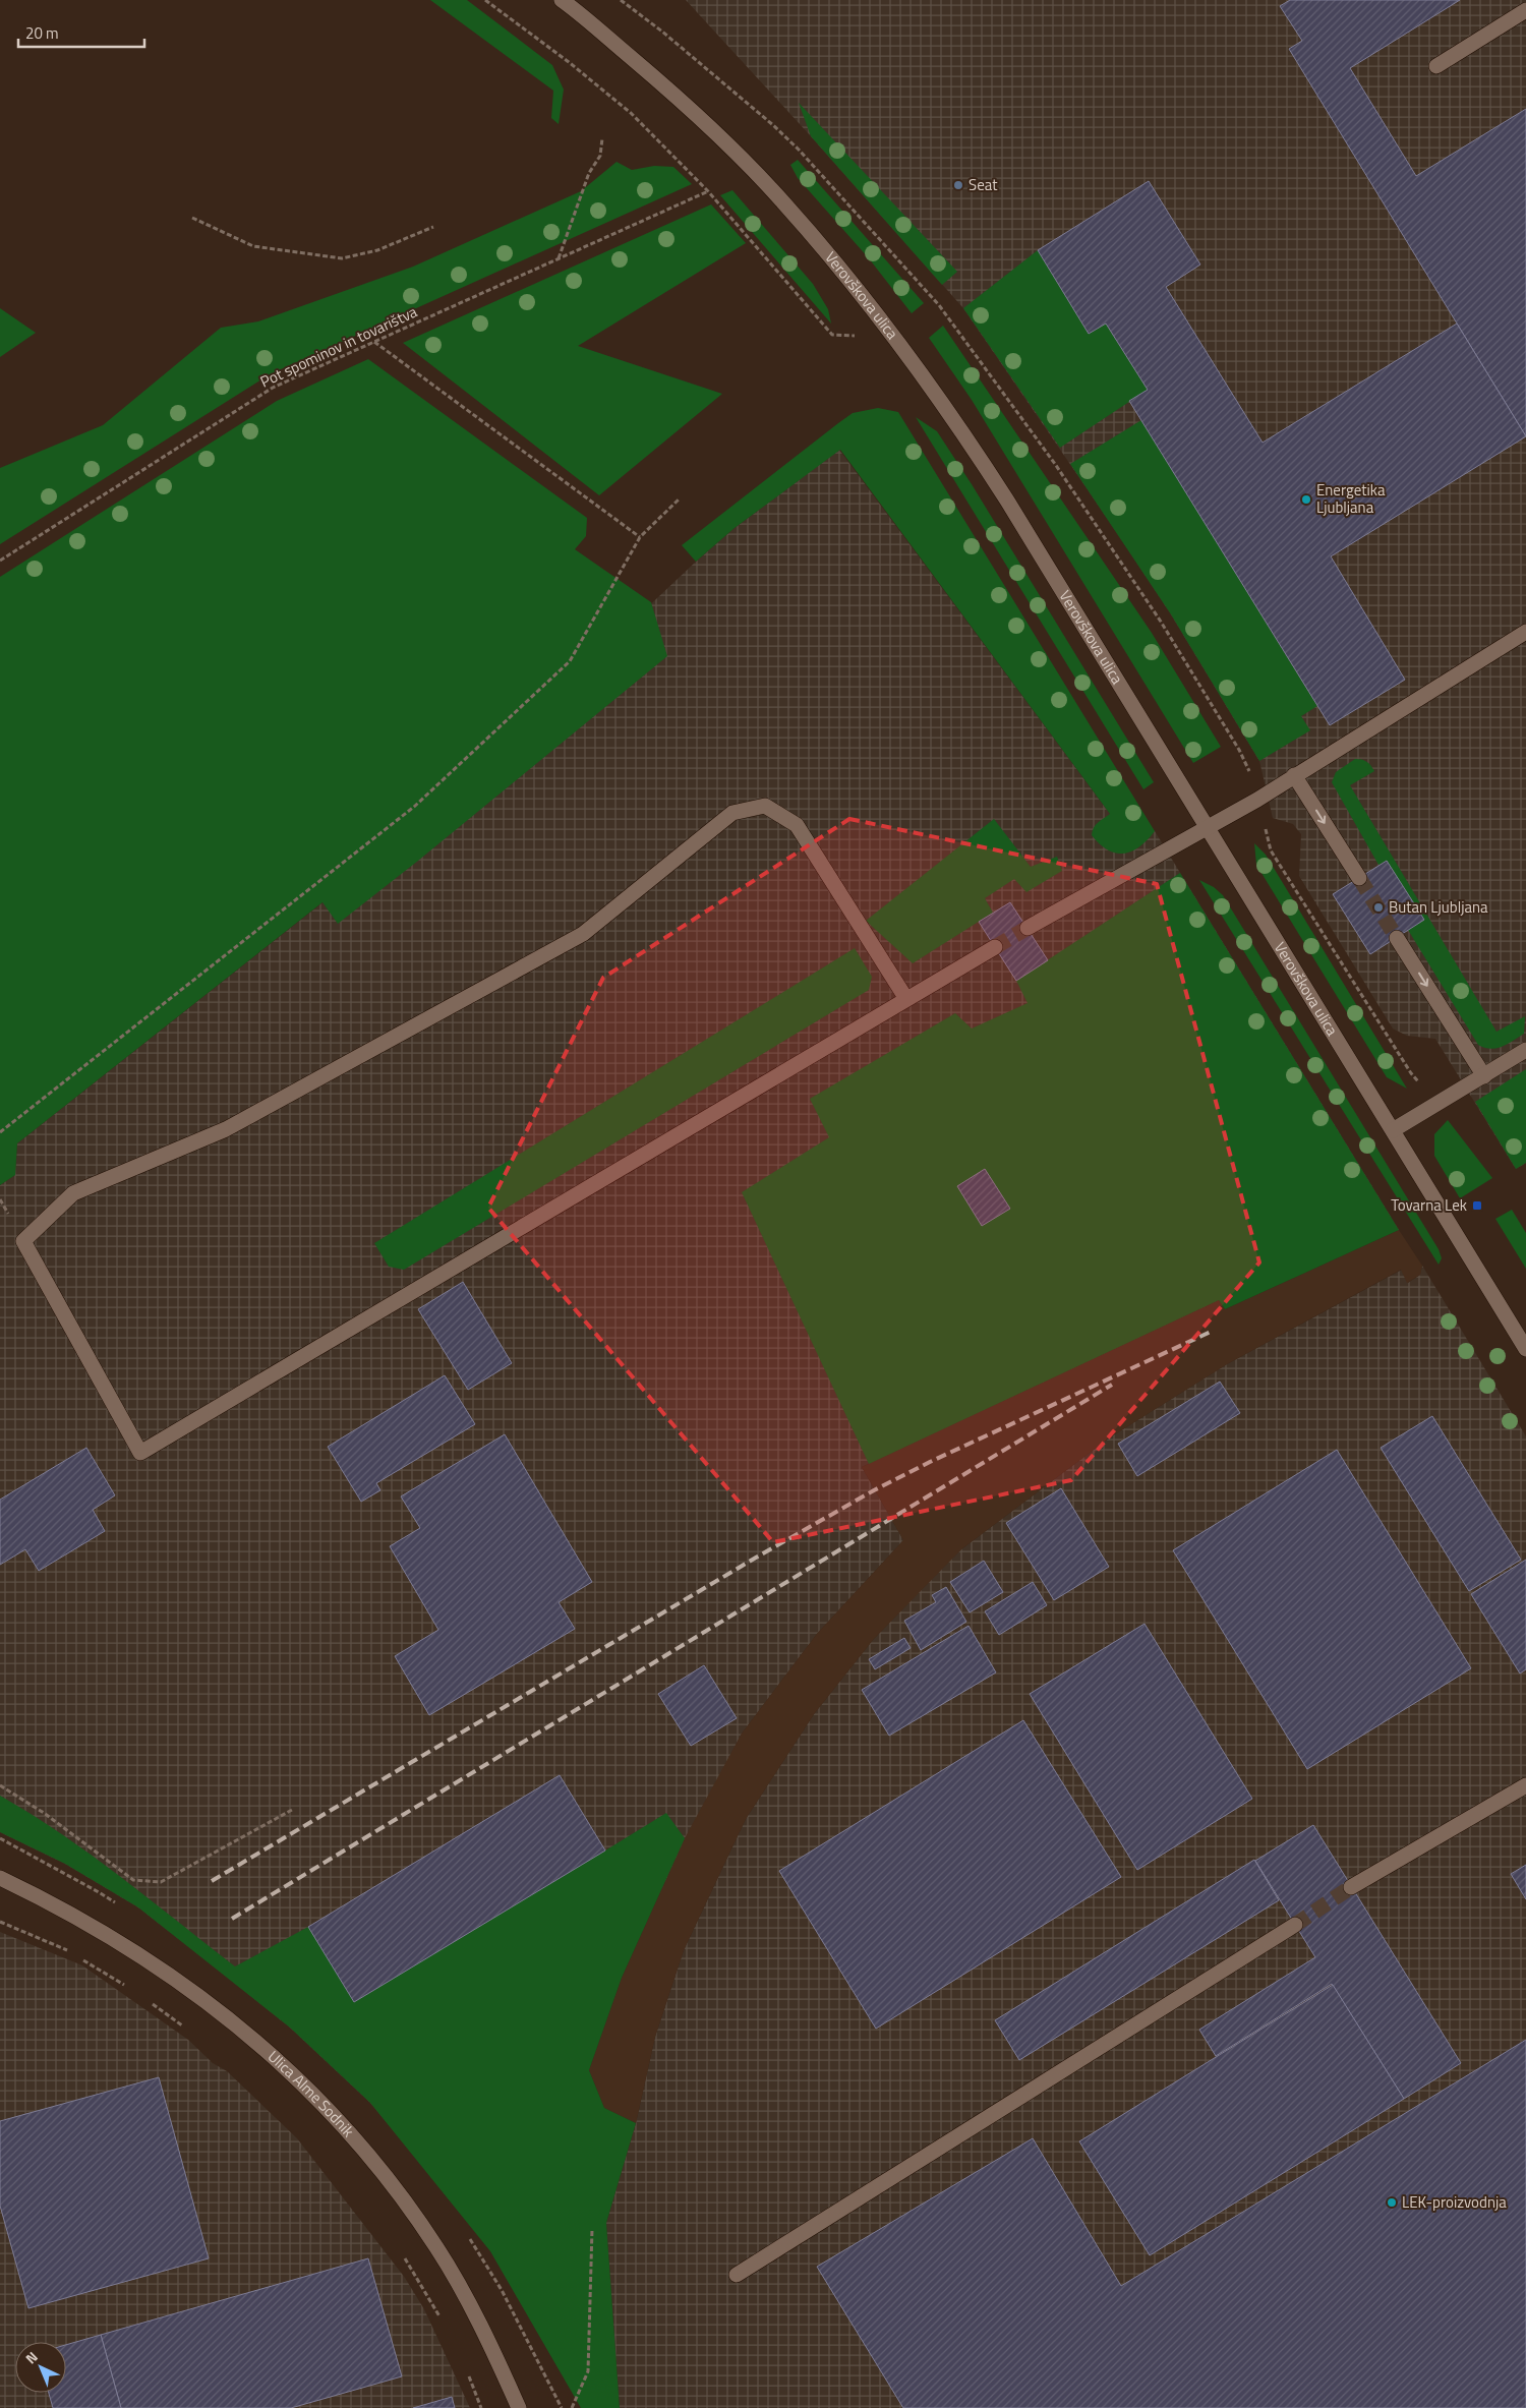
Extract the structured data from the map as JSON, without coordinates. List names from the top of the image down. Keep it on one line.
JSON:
{"streets":{"street":["Verovškova ulica","Ulica Alme Sodnik"],"path":["Pot spominov in tovarištva"]},"places":{"other":["Seat","Energetika Ljubljana","Butan Ljubljana","LEK-proizvodnja"],"transit":["Tovarna Lek"]},"scale_bar":"20 m","north":"top left"}
